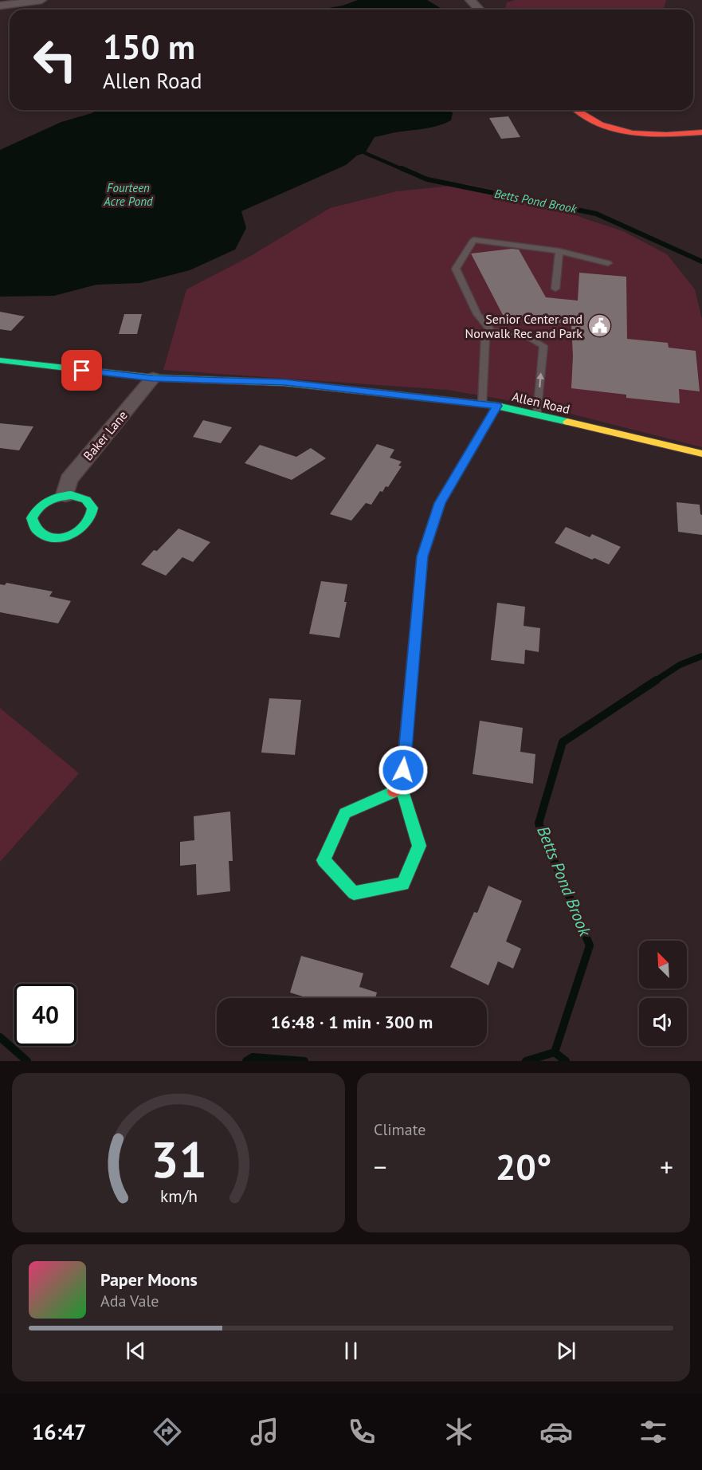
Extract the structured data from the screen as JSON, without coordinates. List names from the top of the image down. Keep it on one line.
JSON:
{"streets":{"street":["Allen Road","Baker Lane"]},"crossings":[["Allen Road","Baker Lane"]],"water":["Fourteen Acre Pond","Betts Pond Brook"],"places":{"public building":["Senior Center and Norwalk Rec and Park"]},"north":"top left","page":{"turn":["150 m","Allen Road"],"limit":"40","trip":"16:48 · 1 min · 300 m","tile":"Climate","heat":["−","20°","+"],"song":["Paper Moons","Ada Vale"],"tabs":"16:47","gauge":["31","km/h"]}}
